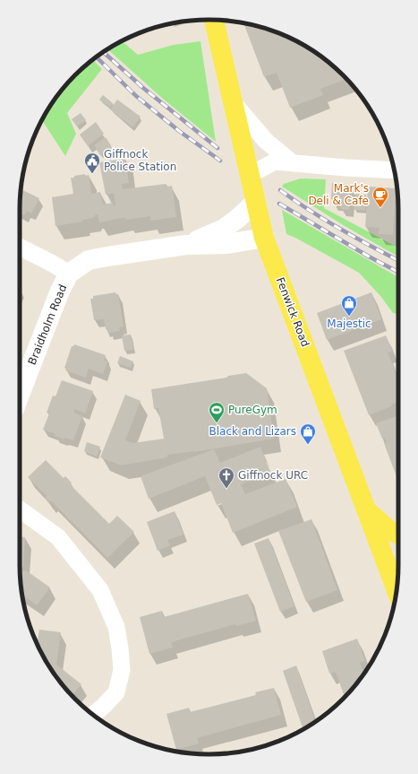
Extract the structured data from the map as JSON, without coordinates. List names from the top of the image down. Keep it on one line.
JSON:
{"streets":{"main road":["Fenwick Road"],"street":["Braidholm Road"]},"crossings":[["Fenwick Road","Braidholm Road"]],"places":{"public building":["Giffnock Police Station"],"cafe":["Mark's Deli & Cafe"],"shop":["Majestic","Black and Lizars"],"sports":["PureGym"],"church":["Giffnock URC"]}}
